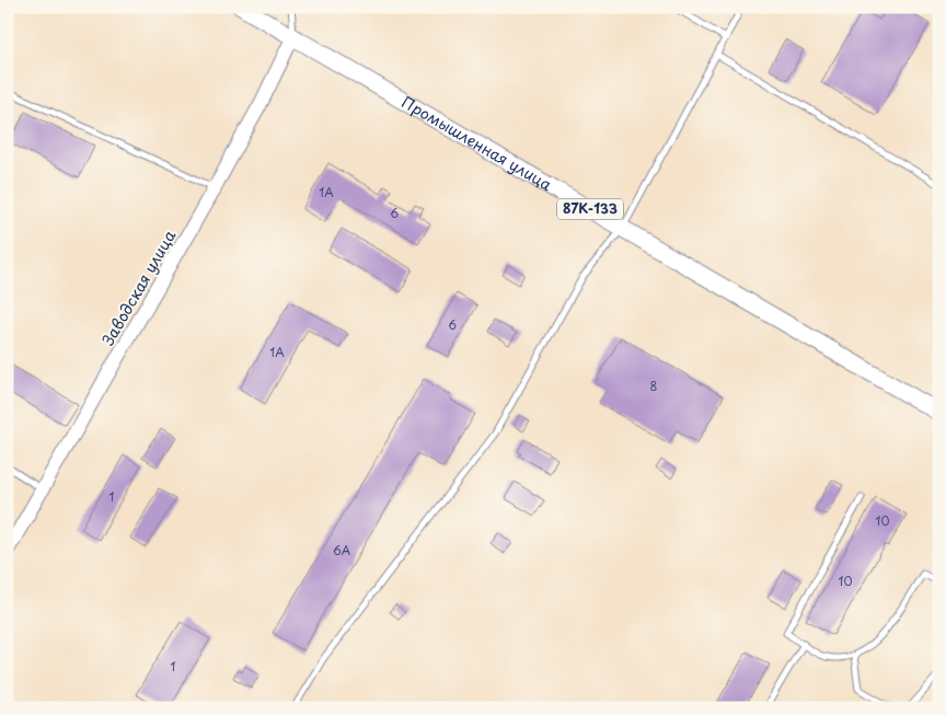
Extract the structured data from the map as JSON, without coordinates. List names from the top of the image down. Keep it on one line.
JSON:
{"streets":{"main road":["Промышленная улица","87К-133"],"street":["Заводская улица"]},"crossings":[["Промышленная улица","Заводская улица"]],"house_numbers":["1А","6","6","1А","8","1","10","6А","10","1"]}
